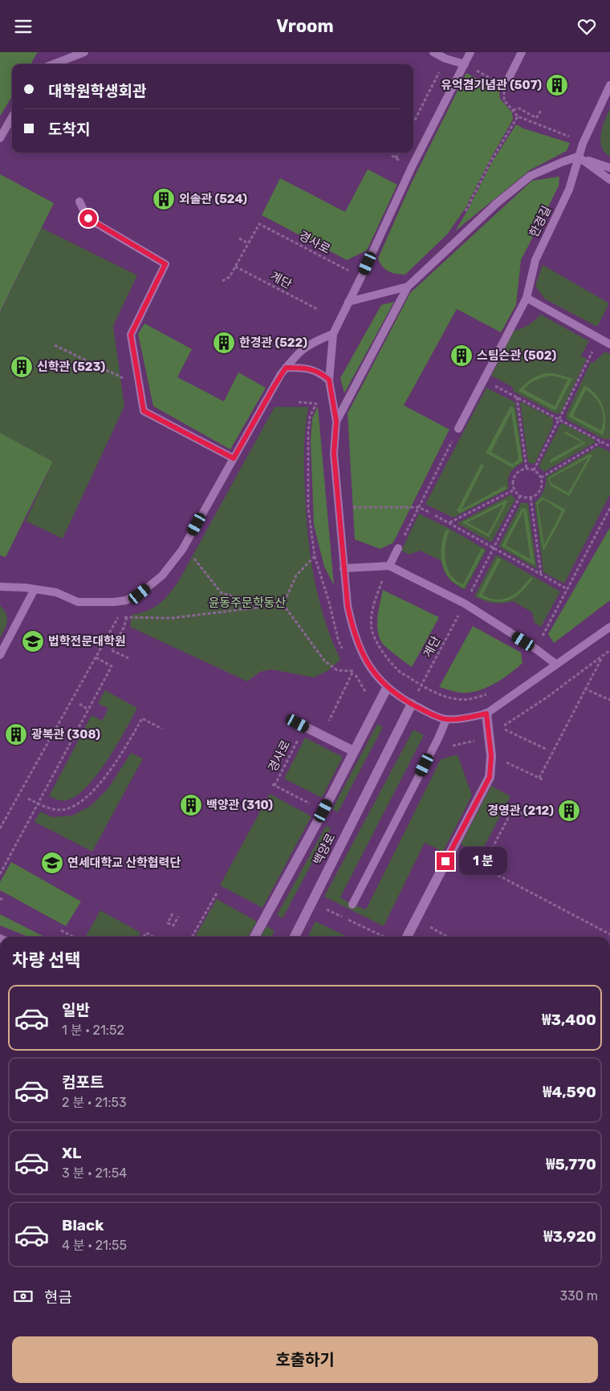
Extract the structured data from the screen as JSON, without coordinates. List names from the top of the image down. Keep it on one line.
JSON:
{"streets":{"street":["백양로"],"lane":["한경길"],"path":["경사로","계단"]},"parks":["윤동주문학동산"],"places":{"building":["유억겸기념관 (507)","외솔관 (524)","한경관 (522)","스팀슨관 (502)","신학관 (523)","광복관 (308)","백양관 (310)","경영관 (212)"],"school or university":["법학전문대학원","연세대학교 산학협력단"]},"page":{"header":"Vroom","banner":["대학원학생회관","도착지"],"bubble":"1 분","heading":"차량 선택","list":[{"name":"일반","note":"1 분 · 21:52","value":"₩3,400"},{"name":"컴포트","note":"2 분 · 21:53","value":"₩4,590"},{"name":"XL","note":"3 분 · 21:54","value":"₩5,770"},{"name":"Black","note":"4 분 · 21:55","value":"₩3,920"}],"pay":["현금","330 m"],"buttons":"호출하기"}}
